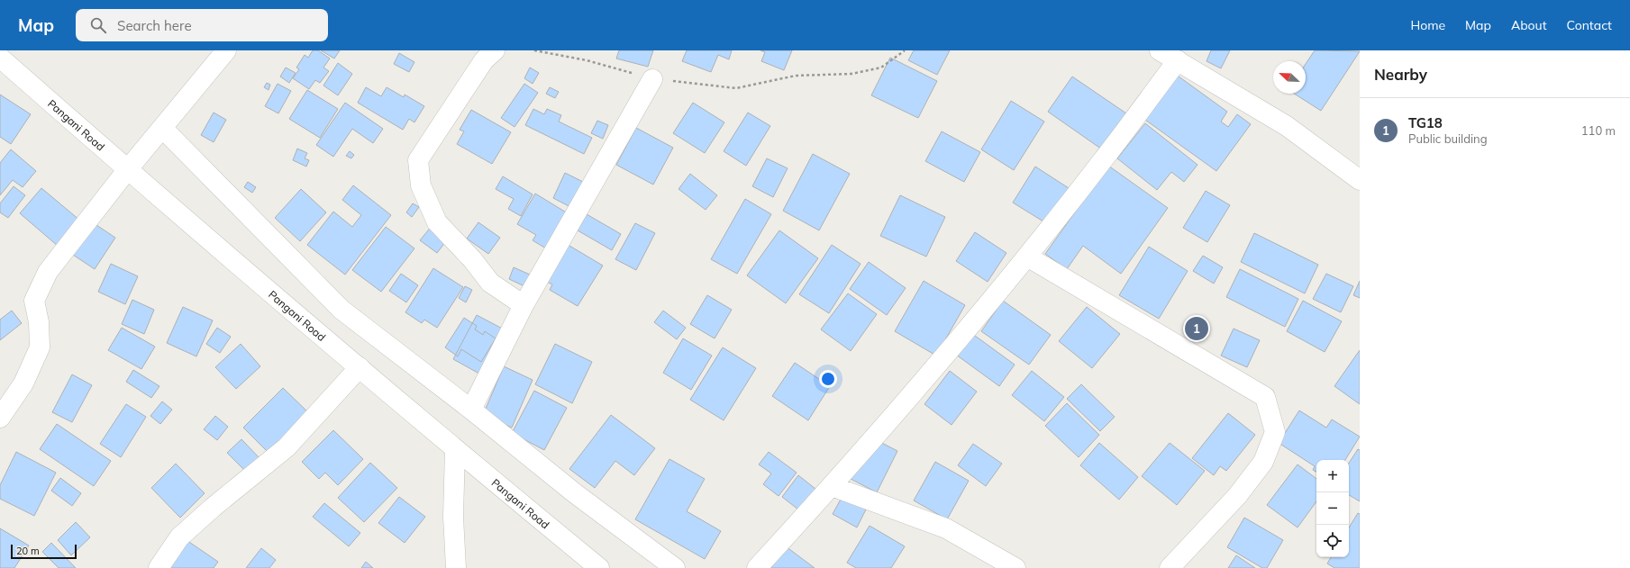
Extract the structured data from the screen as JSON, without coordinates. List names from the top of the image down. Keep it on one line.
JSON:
{"streets":{"street":["Pangani Road"]},"scale_bar":"20 m","north":"top left","page":{"header":"Map","search":"Search here","nav":["Home","Map","About","Contact"],"heading":"Nearby","list":[{"mark":"1","name":"TG18","note":"Public building","value":"110 m"}],"pins":"1","map_buttons":["+","−"],"scale":"20 m"}}
